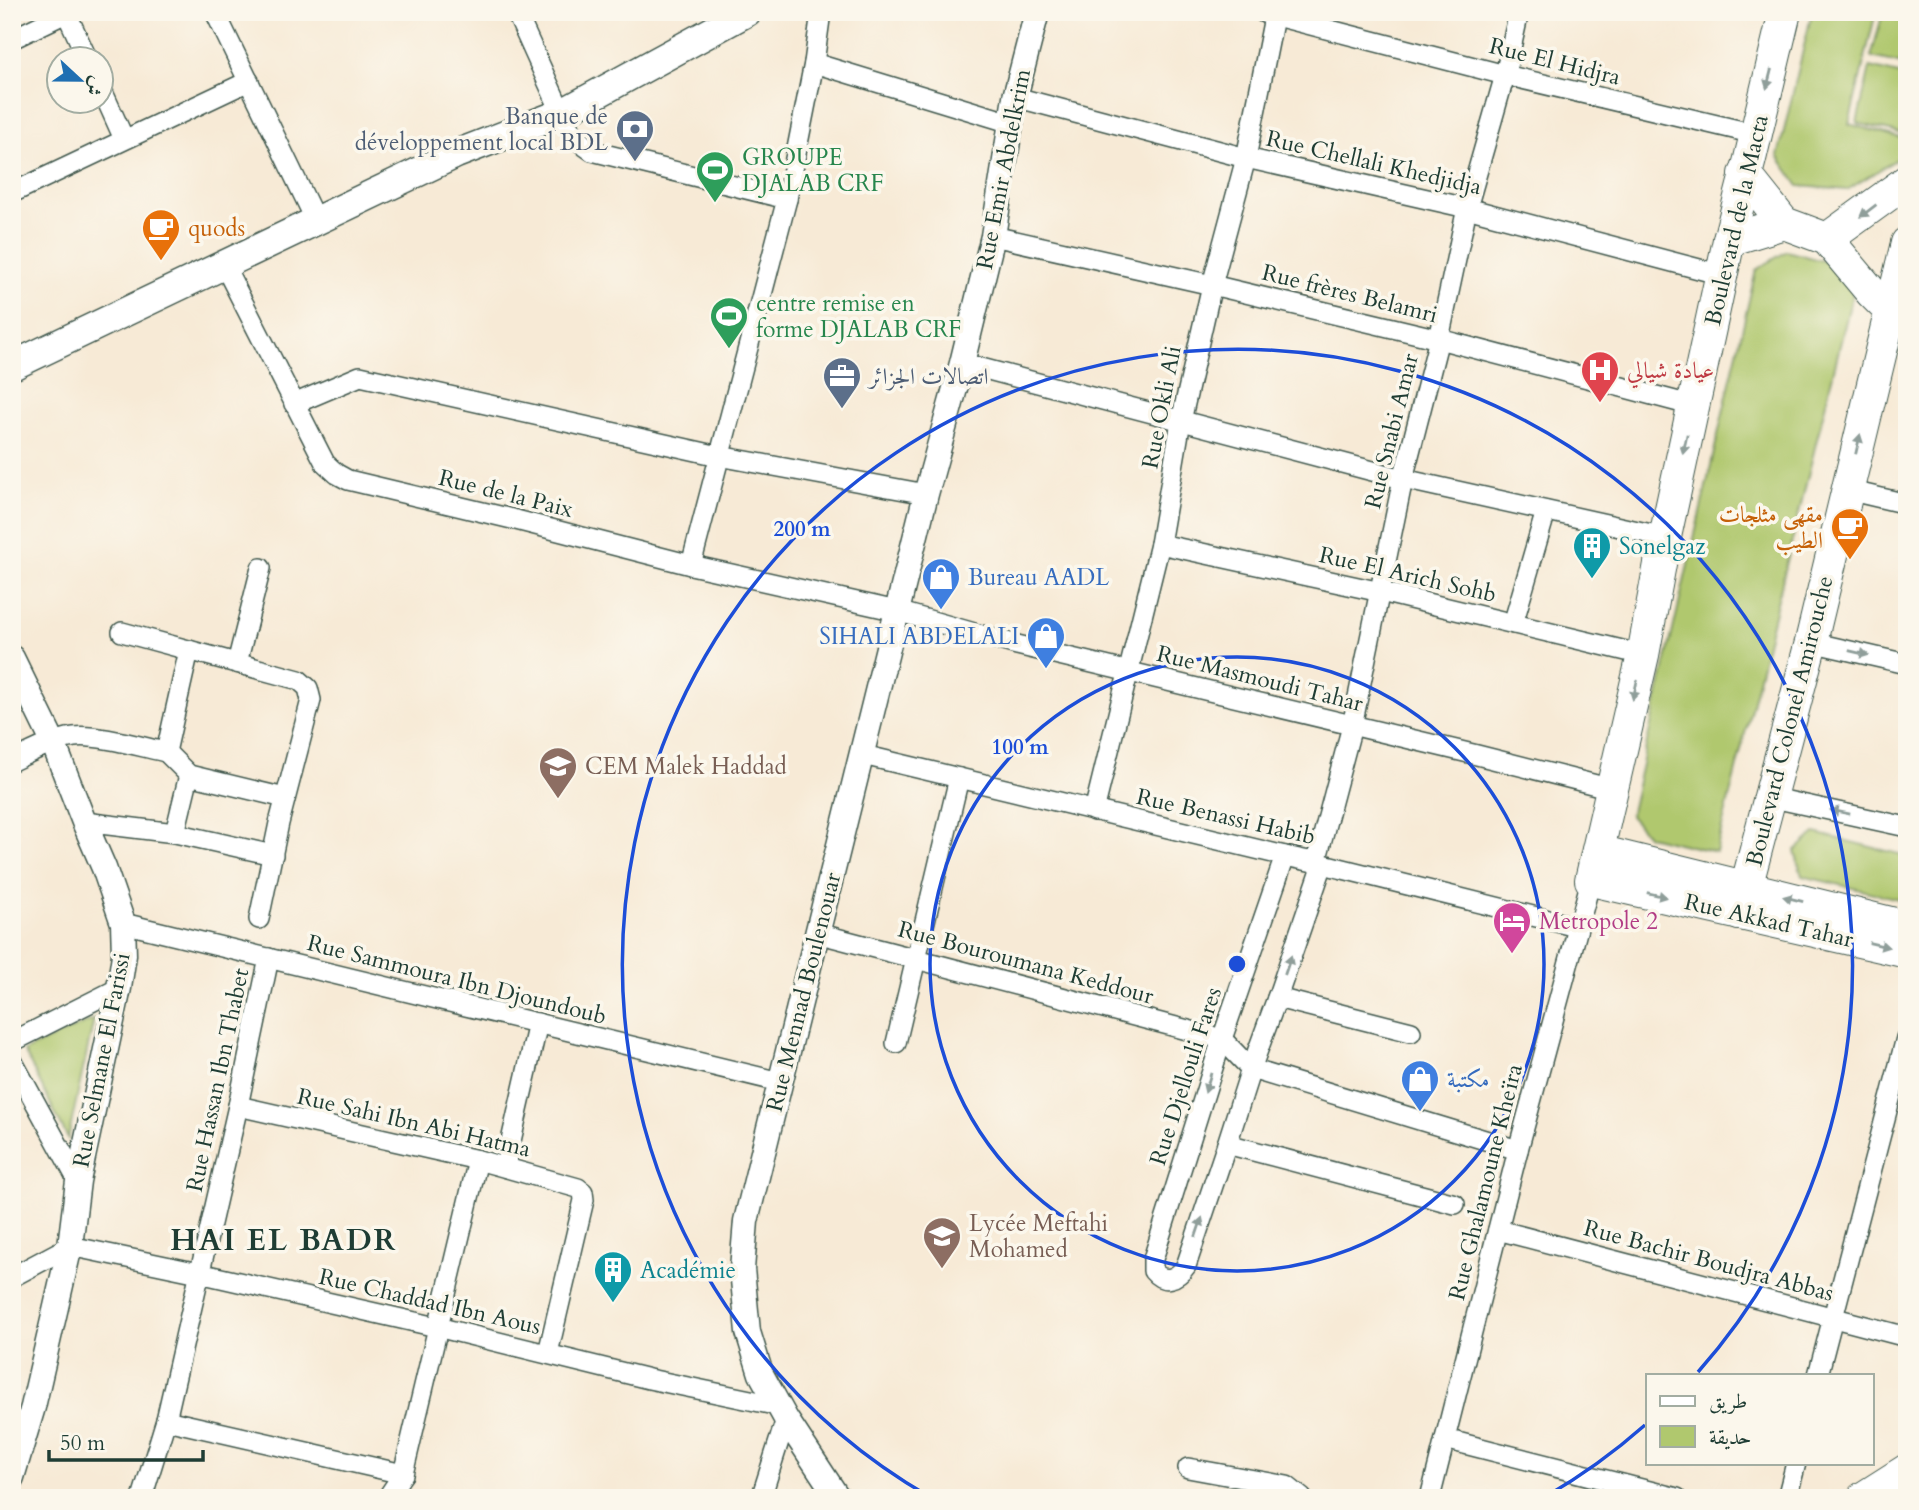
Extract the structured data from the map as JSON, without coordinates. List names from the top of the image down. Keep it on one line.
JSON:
{"streets":{"main road":["Boulevard de la Macta","Boulevard Colonel Amirouche","Rue Akkad Tahar"],"street":["Rue El Hidjra","Rue Chellali Khedjidja","Rue Emir Abdelkrim","Rue frères Belamri","Rue Okli Ali","Rue Snabi Amar","Rue de la Paix","Rue El Arich Sohb","Rue Masmoudi Tahar","Rue Benassi Habib","Rue Bouroumana Keddour","Rue Sammoura Ibn Djoundoub","Rue Mennad Boulenouar","Rue Selmane El Farissi","Rue Djellouli Fares","Rue Hassan Ibn Thabet","Rue Sahi Ibn Abi Hatma","Rue Ghalamoune Kheïra","Rue Bachir Boudjra Abbas","Rue Chaddad Ibn Aous"]},"crossings":[["Rue El Hidjra","Boulevard de la Macta"],["Rue El Hidjra","Rue Okli Ali"],["Rue El Hidjra","Rue Snabi Amar"],["Rue Chellali Khedjidja","Rue Emir Abdelkrim"],["Rue Chellali Khedjidja","Boulevard de la Macta"],["Rue Chellali Khedjidja","Rue Okli Ali"],["Rue Chellali Khedjidja","Rue Snabi Amar"],["Rue Emir Abdelkrim","Rue frères Belamri"],["Rue Emir Abdelkrim","Rue de la Paix"],["Rue Emir Abdelkrim","Rue Masmoudi Tahar"],["Rue Emir Abdelkrim","Rue Mennad Boulenouar"],["Boulevard de la Macta","Rue frères Belamri"],["Boulevard de la Macta","Rue El Arich Sohb"],["Boulevard de la Macta","Rue Masmoudi Tahar"],["Boulevard de la Macta","Rue Akkad Tahar"],["Boulevard de la Macta","Rue Ghalamoune Kheïra"],["Rue frères Belamri","Rue Okli Ali"],["Rue frères Belamri","Rue Snabi Amar"],["Rue Okli Ali","Rue El Arich Sohb"],["Rue Okli Ali","Rue Masmoudi Tahar"],["Rue Okli Ali","Rue Benassi Habib"],["Rue Snabi Amar","Rue El Arich Sohb"],["Rue Snabi Amar","Rue Masmoudi Tahar"],["Rue Snabi Amar","Rue Benassi Habib"],["Rue Snabi Amar","Rue Djellouli Fares"],["Rue de la Paix","Rue Masmoudi Tahar"],["Rue de la Paix","Rue Mennad Boulenouar"],["Rue Masmoudi Tahar","Rue Mennad Boulenouar"],["Boulevard Colonel Amirouche","Rue Akkad Tahar"],["Rue Benassi Habib","Rue Mennad Boulenouar"],["Rue Benassi Habib","Rue Djellouli Fares"],["Rue Benassi Habib","Rue Ghalamoune Kheïra"],["Rue Akkad Tahar","Rue Ghalamoune Kheïra"],["Rue Bouroumana Keddour","Rue Mennad Boulenouar"],["Rue Bouroumana Keddour","Rue Djellouli Fares"],["Rue Sammoura Ibn Djoundoub","Rue Mennad Boulenouar"],["Rue Sammoura Ibn Djoundoub","Rue Selmane El Farissi"],["Rue Sammoura Ibn Djoundoub","Rue Hassan Ibn Thabet"],["Rue Mennad Boulenouar","Rue Chaddad Ibn Aous"],["Rue Selmane El Farissi","Rue Chaddad Ibn Aous"],["Rue Hassan Ibn Thabet","Rue Sahi Ibn Abi Hatma"],["Rue Hassan Ibn Thabet","Rue Chaddad Ibn Aous"],["Rue Sahi Ibn Abi Hatma","Rue Chaddad Ibn Aous"],["Rue Ghalamoune Kheïra","Rue Bachir Boudjra Abbas"]],"one_way":["Boulevard de la Macta","Rue Djellouli Fares"],"districts":["HAI EL BADR"],"places":{"bank":["Banque de développement local BDL"],"sports":["GROUPE DJALAB CRF","centre remise en forme DJALAB CRF"],"cafe":["quods","مقهى مثلجات الطيب"],"hospital":["عيادة شيالي"],"office":["اتصالات الجزائر"],"building":["Sonelgaz","Académie"],"shop":["Bureau AADL","SIHALI ABDELALI","مكتبة"],"school or university":["CEM Malek Haddad","Lycée Meftahi Mohamed"],"hotel":["Metropole 2"]},"legend":["طريق","حديقة"],"scale_bar":"50 m","north":"right","rings":["200 m","100 m"]}
